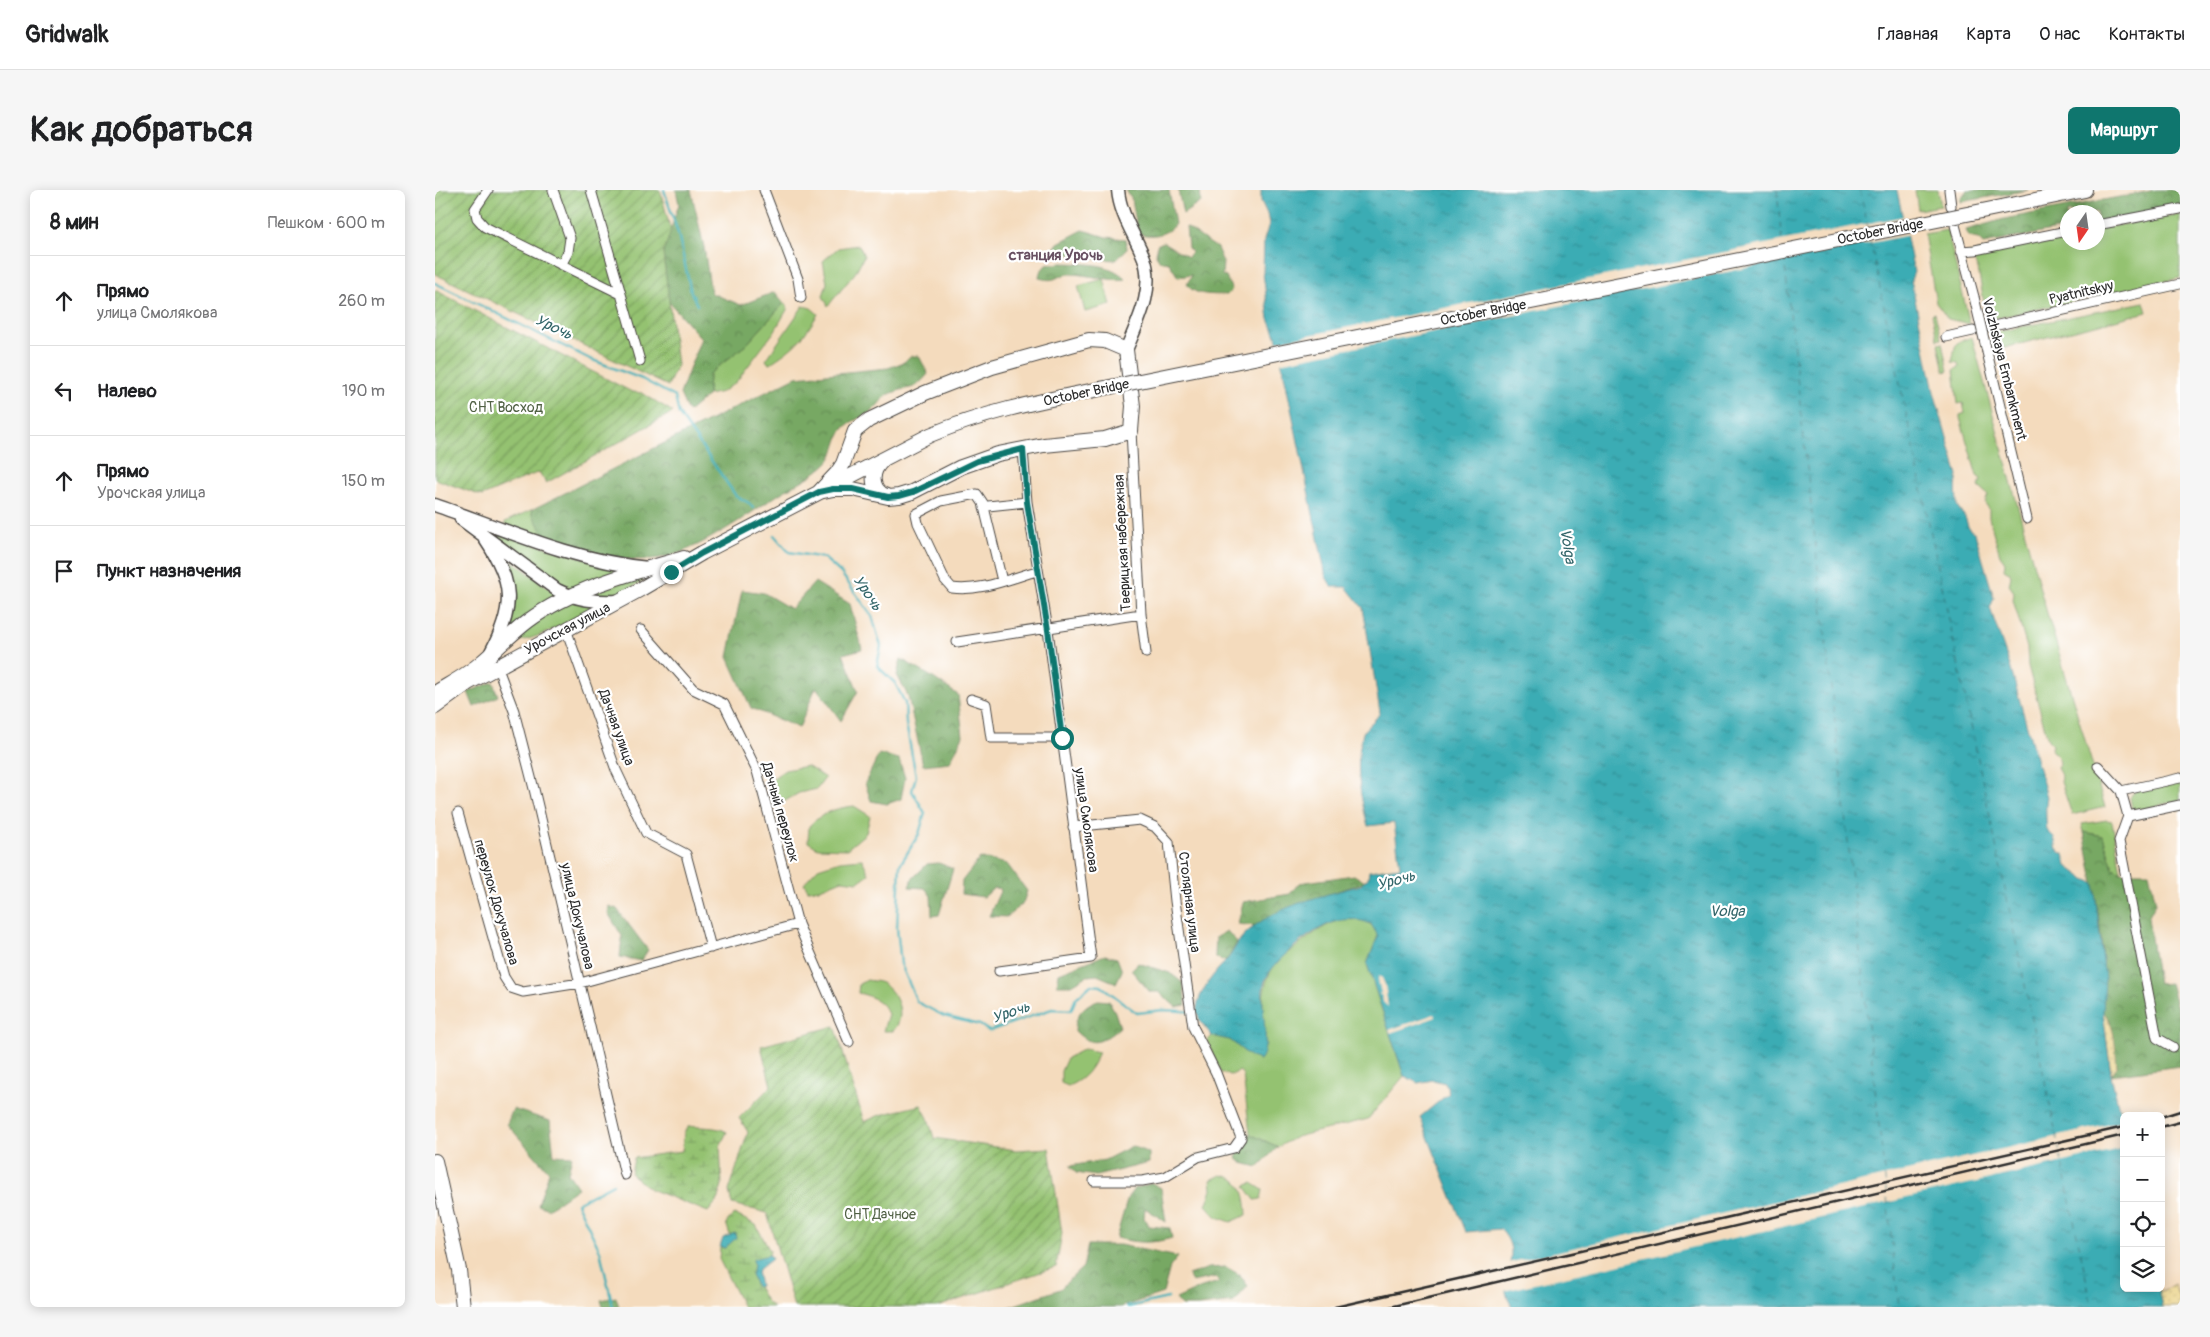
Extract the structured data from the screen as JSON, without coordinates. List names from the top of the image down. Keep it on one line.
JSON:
{"streets":{"main road":["October Bridge","Урочская улица"],"street":["Pyatnitskyy","Volzhskaya Embankment","Тверицкая набережная","Дачная улица","Дачный переулок","улица Смолякова","переулок Докучалова","Столярная улица","улица Докучалова"]},"crossings":[["October Bridge","Урочская улица"],["Урочская улица","Дачная улица"],["Урочская улица","улица Докучалова"],["улица Смолякова","Столярная улица"],["переулок Докучалова","улица Докучалова"]],"districts":["станция Урочь"],"water":["Урочь","Volga"],"parks":["СНТ Восход","СНТ Дачное"],"north":"bottom","page":{"header":"Gridwalk","nav":["Главная","Карта","О нас","Контакты"],"buttons":"Маршрут","title":"Как добраться","heading":["8 мин","Пешком · 600 m"],"list":[["Прямо","улица Смолякова","260 m"],["Налево","190 m"],["Прямо","Урочская улица","150 m"],"Пункт назначения"],"map_buttons":["+","−"]}}
